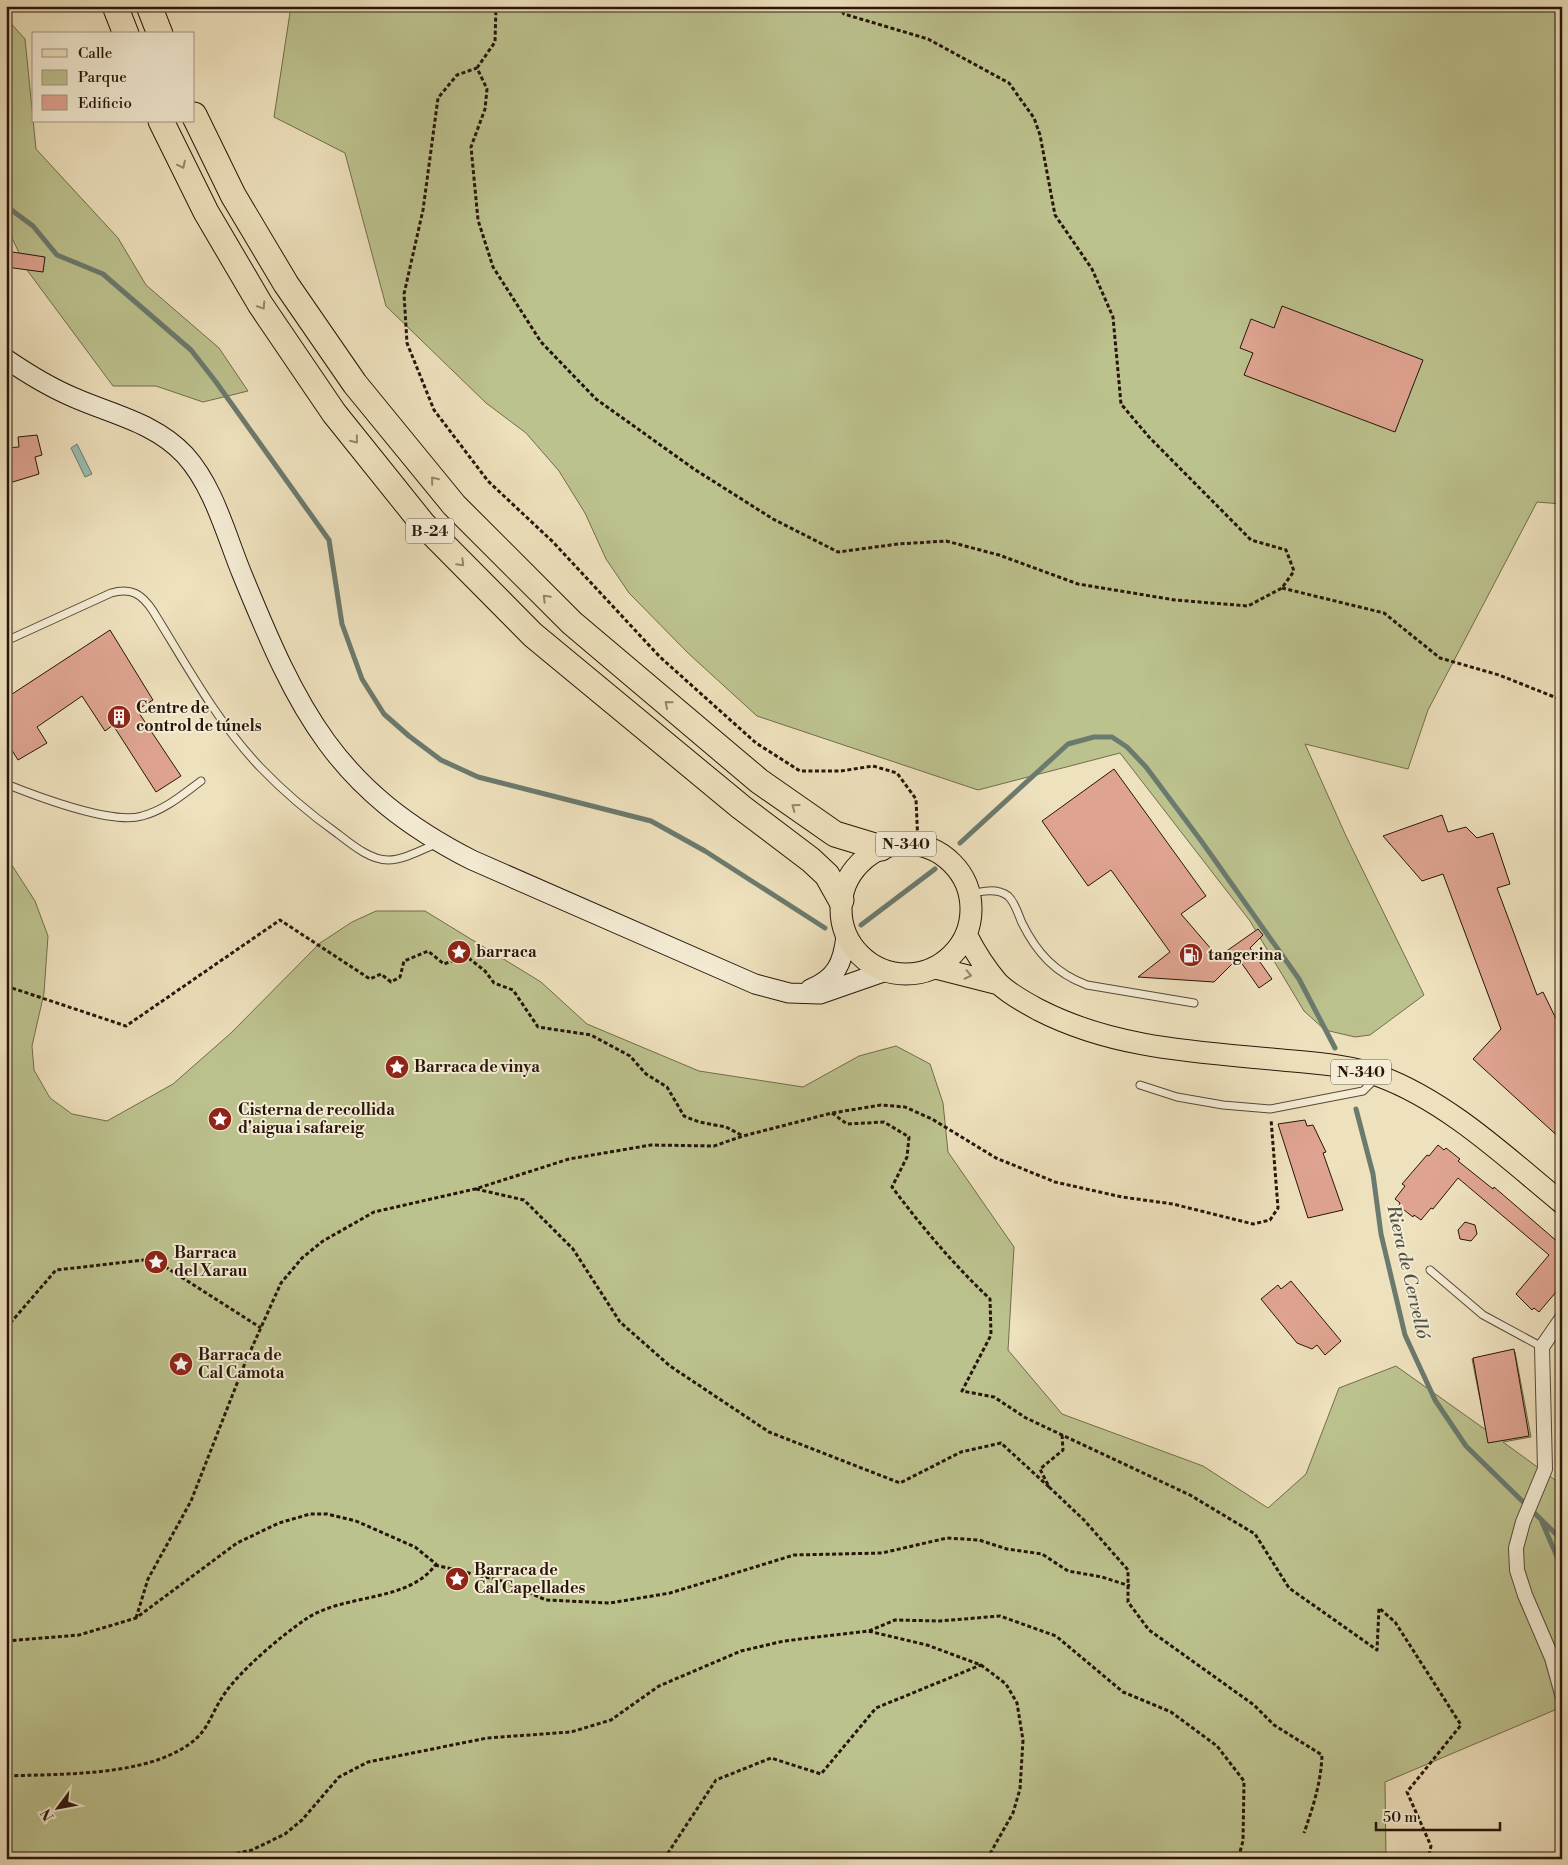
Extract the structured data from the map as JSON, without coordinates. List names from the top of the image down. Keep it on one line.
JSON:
{"streets":{"highway":["B-24"],"main road":["N-340"]},"crossings":[["B-24","N-340"]],"water":["Riera de Cervelló"],"places":{"building":["Centre de control de túnels"],"place":["barraca","Barraca de vinya","Cisterna de recollida d'aigua i safareig","Barraca del Xarau","Barraca de Cal Camota","Barraca de Cal Capellades"],"fuel station":["tangerina"]},"legend":["Calle","Parque","Edificio"],"scale_bar":"50 m","north":"bottom left"}
